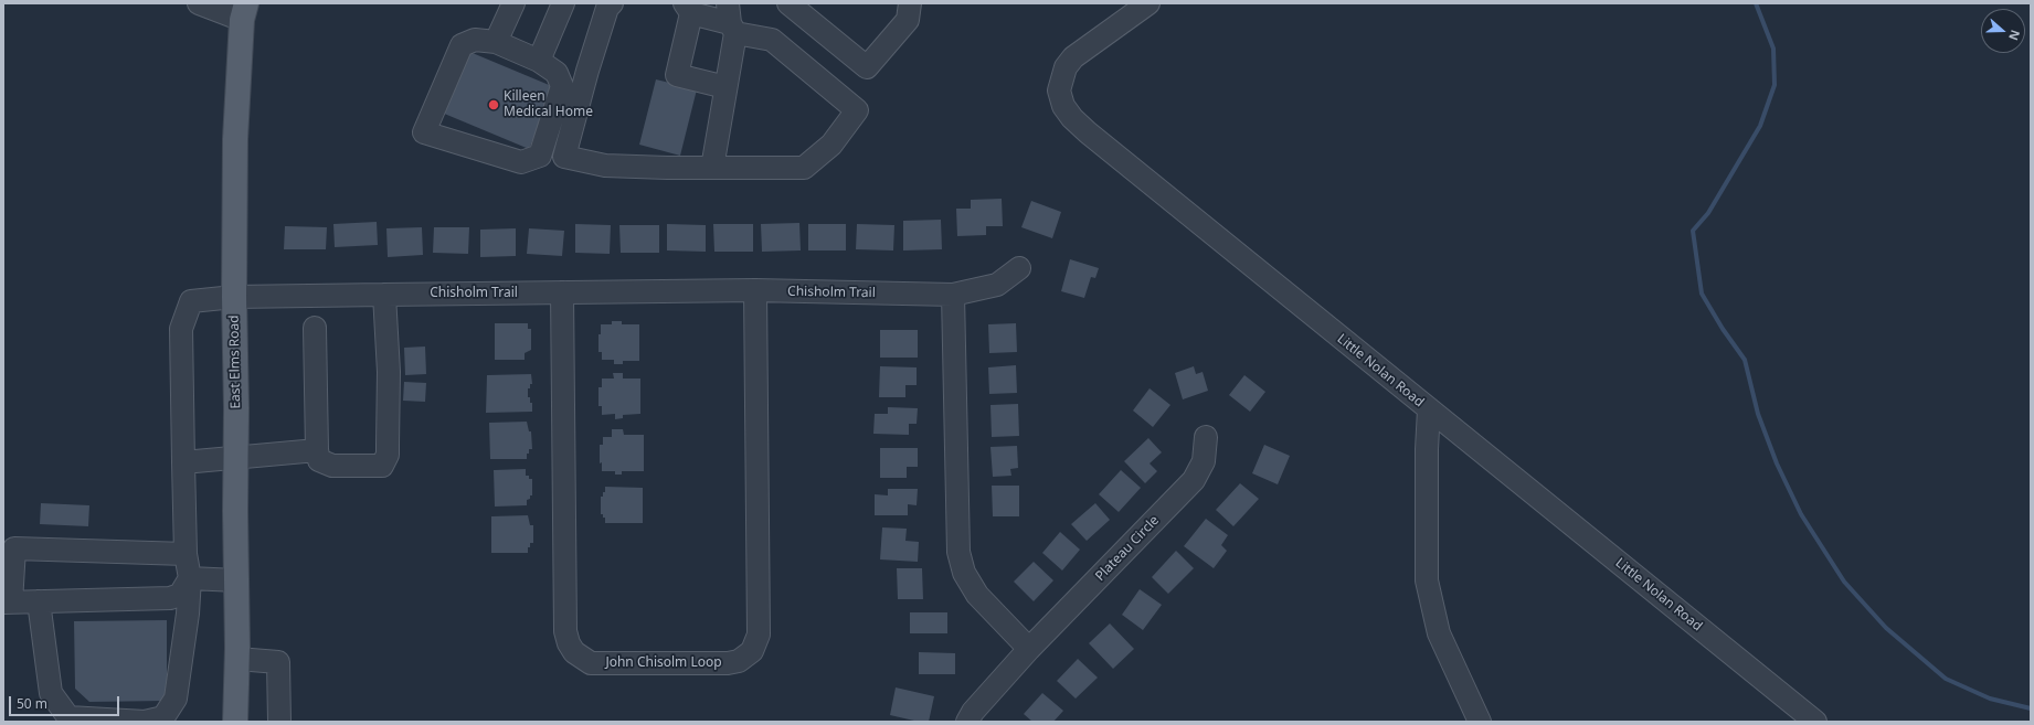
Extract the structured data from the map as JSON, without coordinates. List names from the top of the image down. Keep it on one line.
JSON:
{"streets":{"main road":["East Elms Road"],"street":["Chisholm Trail","Little Nolan Road","Plateau Circle","John Chisolm Loop"]},"crossings":[["Chisholm Trail","East Elms Road"],["Chisholm Trail","John Chisolm Loop"]],"places":["Killeen Medical Home"],"scale_bar":"50 m","north":"right"}
